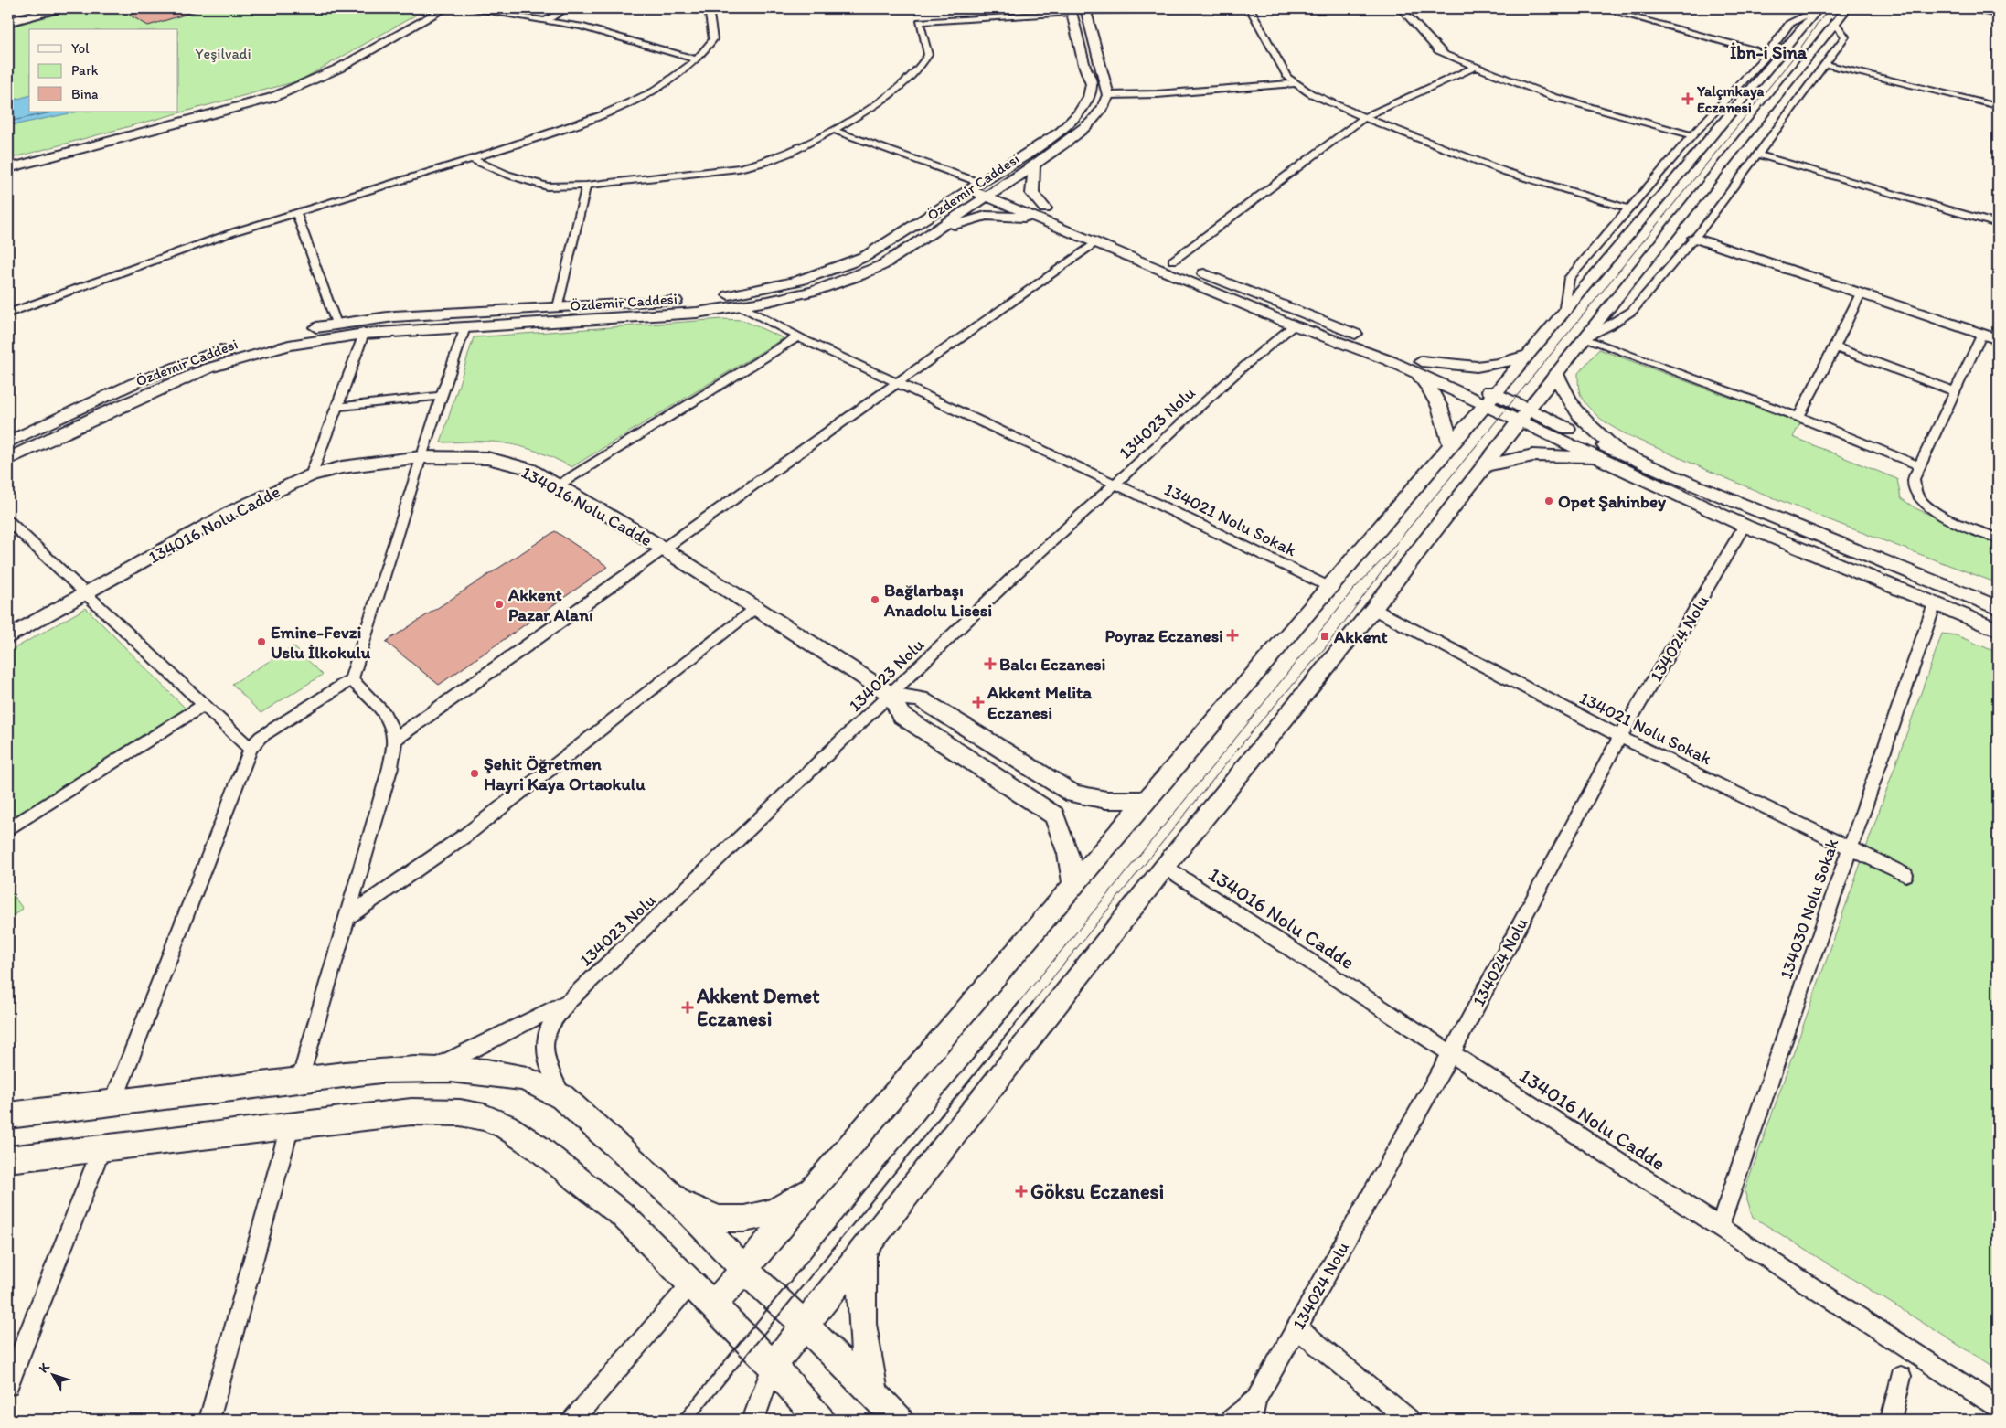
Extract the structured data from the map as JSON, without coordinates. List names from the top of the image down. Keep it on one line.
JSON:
{"streets":{"main road":["Özdemir Caddesi","134016 Nolu Cadde"],"street":["134023 Nolu","134021 Nolu Sokak","134024 Nolu","134030 Nolu Sokak"]},"crossings":[["Özdemir Caddesi","134021 Nolu Sokak"],["134023 Nolu","134016 Nolu Cadde"],["134023 Nolu","134021 Nolu Sokak"],["134016 Nolu Cadde","134024 Nolu"],["134016 Nolu Cadde","134030 Nolu Sokak"],["134021 Nolu Sokak","134024 Nolu"],["134021 Nolu Sokak","134030 Nolu Sokak"]],"districts":["İbn-i Sina"],"parks":["Yeşilvadi"],"places":{"health":["Yalçınkaya Eczanesi","Poyraz Eczanesi","Balcı Eczanesi","Akkent Melita Eczanesi","Akkent Demet Eczanesi","Göksu Eczanesi"],"other":["Opet Şahinbey","Bağlarbaşı Anadolu Lisesi","Akkent Pazar Alanı","Emine-Fevzi Uslu İlkokulu","Şehit Öğretmen Hayri Kaya Ortaokulu"],"transit":["Akkent"]},"legend":["Yol","Park","Bina"],"north":"top left"}
